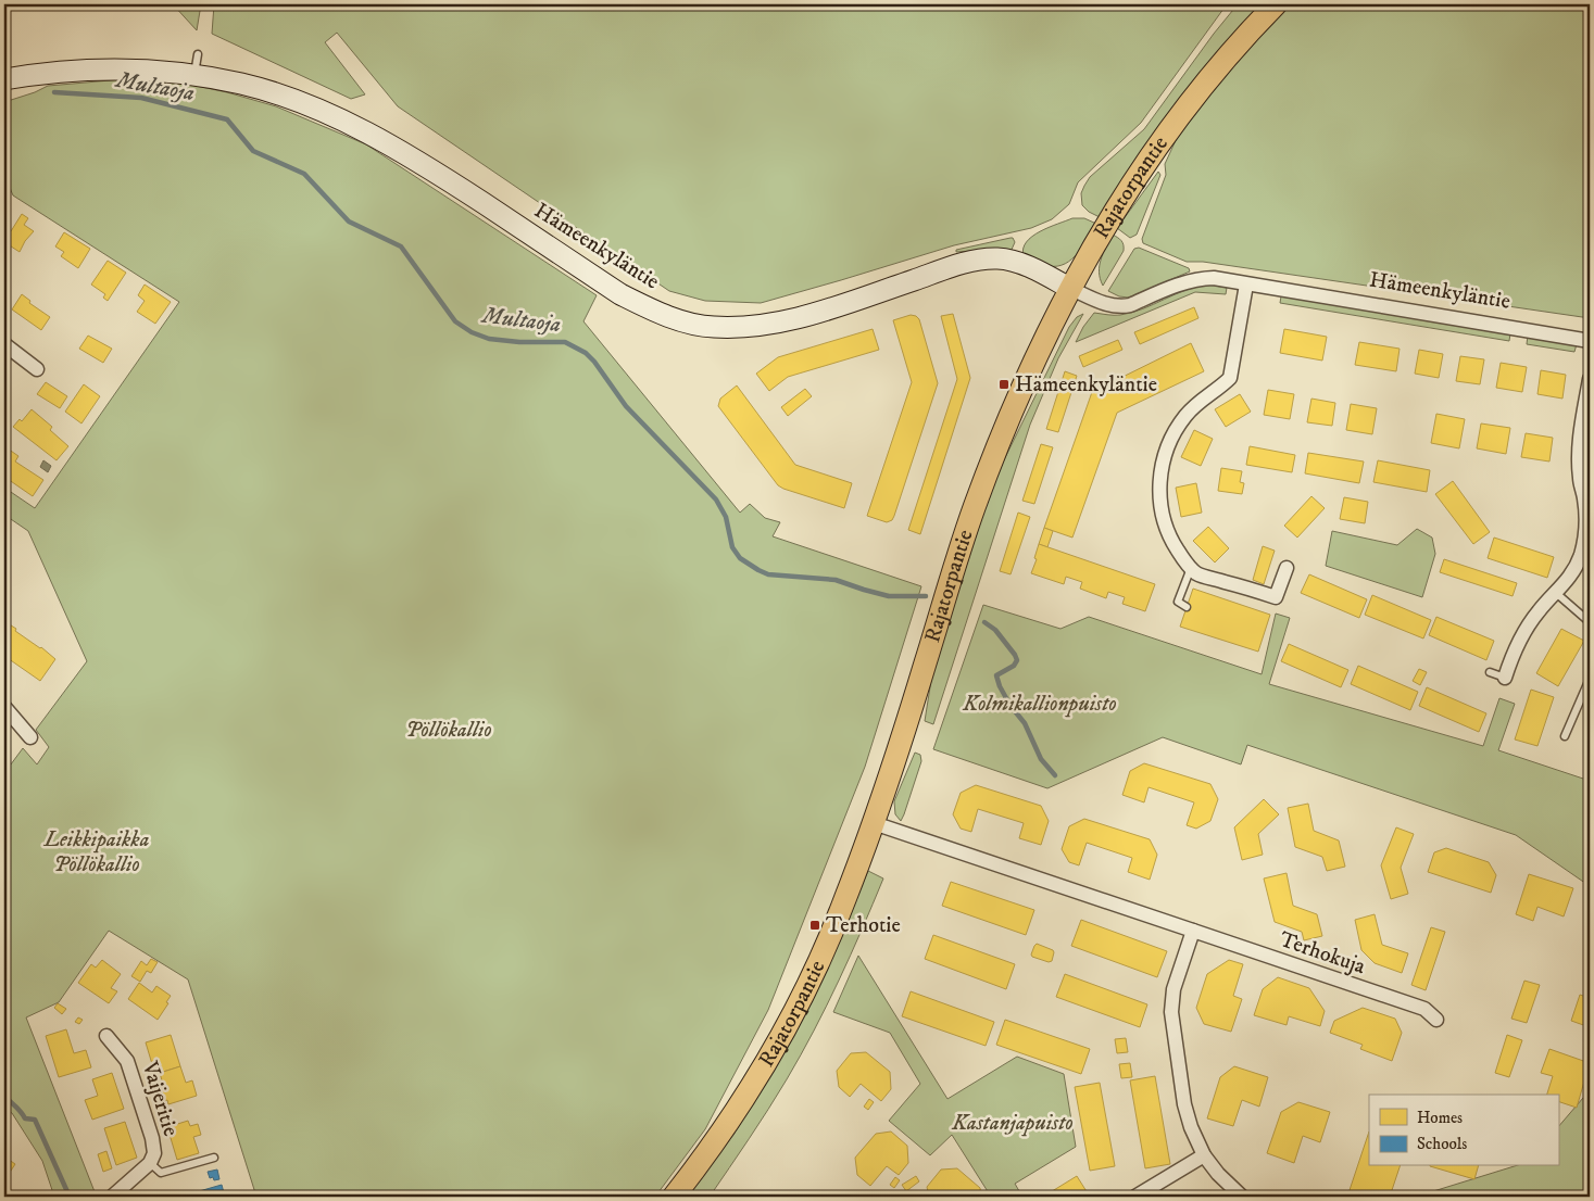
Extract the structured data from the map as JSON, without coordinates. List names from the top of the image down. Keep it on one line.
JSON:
{"streets":{"main road":["Rajatorpantie"],"street":["Hämeenkyläntie","Terhokuja","Vaijeritie"]},"crossings":[["Rajatorpantie","Hämeenkyläntie"]],"water":["Multaoja"],"parks":["Kolmikallionpuisto","Pöllökallio","Leikkipaikka Pöllökallio","Kastanjapuisto"],"places":{"transit":["Hämeenkyläntie","Terhotie"]},"legend":["Homes","Schools"]}
